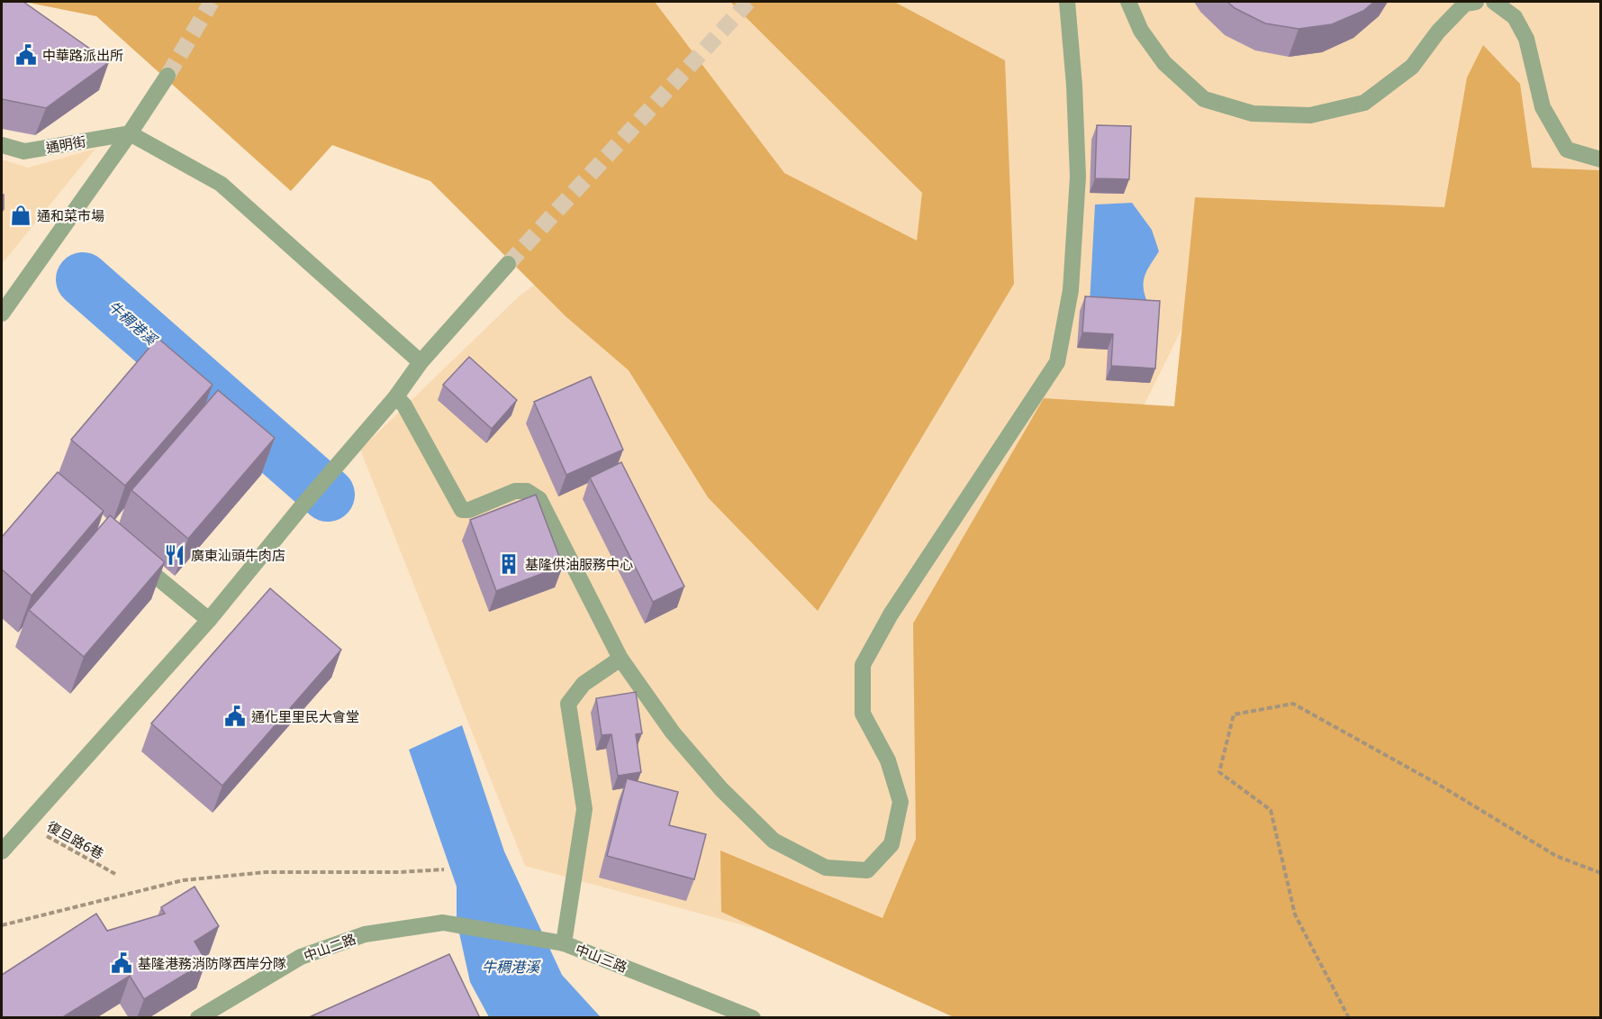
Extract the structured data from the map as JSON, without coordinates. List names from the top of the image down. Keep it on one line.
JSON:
{"streets":{"street":["通明街","中山二路","中山三路"],"path":["復旦路6巷"]},"crossings":[["中山二路","中山三路"]],"water":["牛稠港溪"],"places":{"public building":["中華路派出所","通化里里民大會堂","基隆港務消防隊西岸分隊"],"shop":["通和菜市場"],"restaurant":["廣東汕頭牛肉店"],"building":["基隆供油服務中心"]}}
